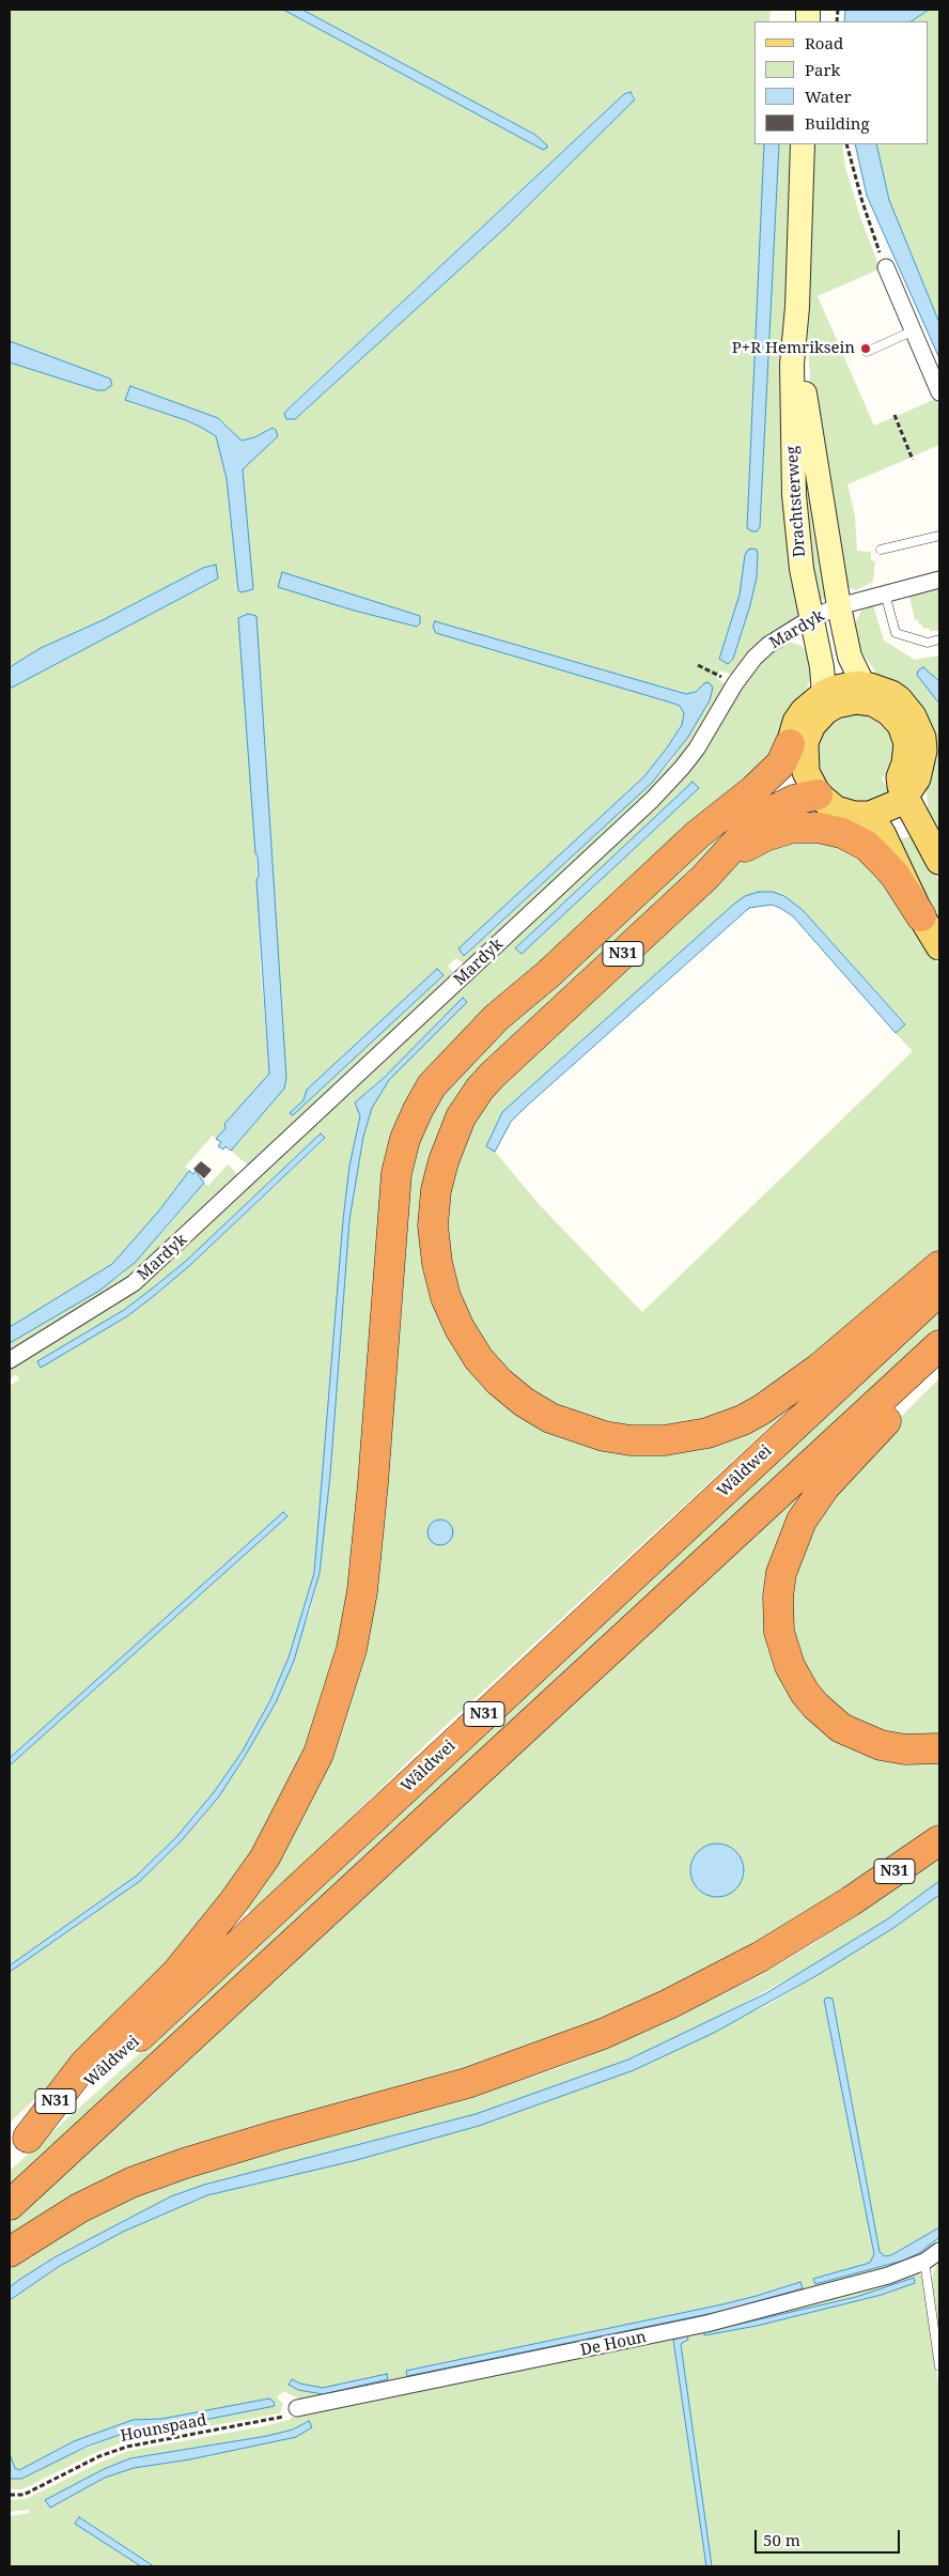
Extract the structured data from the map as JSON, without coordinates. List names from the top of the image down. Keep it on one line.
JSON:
{"streets":{"highway":["N31","Wâldwei"],"main road":["Drachtsterweg"],"street":["Mardyk","De Houn"],"path":["Hounspaad"]},"crossings":[["Drachtsterweg","Mardyk"],["Drachtsterweg","N31"],["N31","Wâldwei"],["De Houn","Hounspaad"]],"places":["P+R Hemriksein"],"legend":["Road","Park","Water","Building"],"scale_bar":"50 m"}
